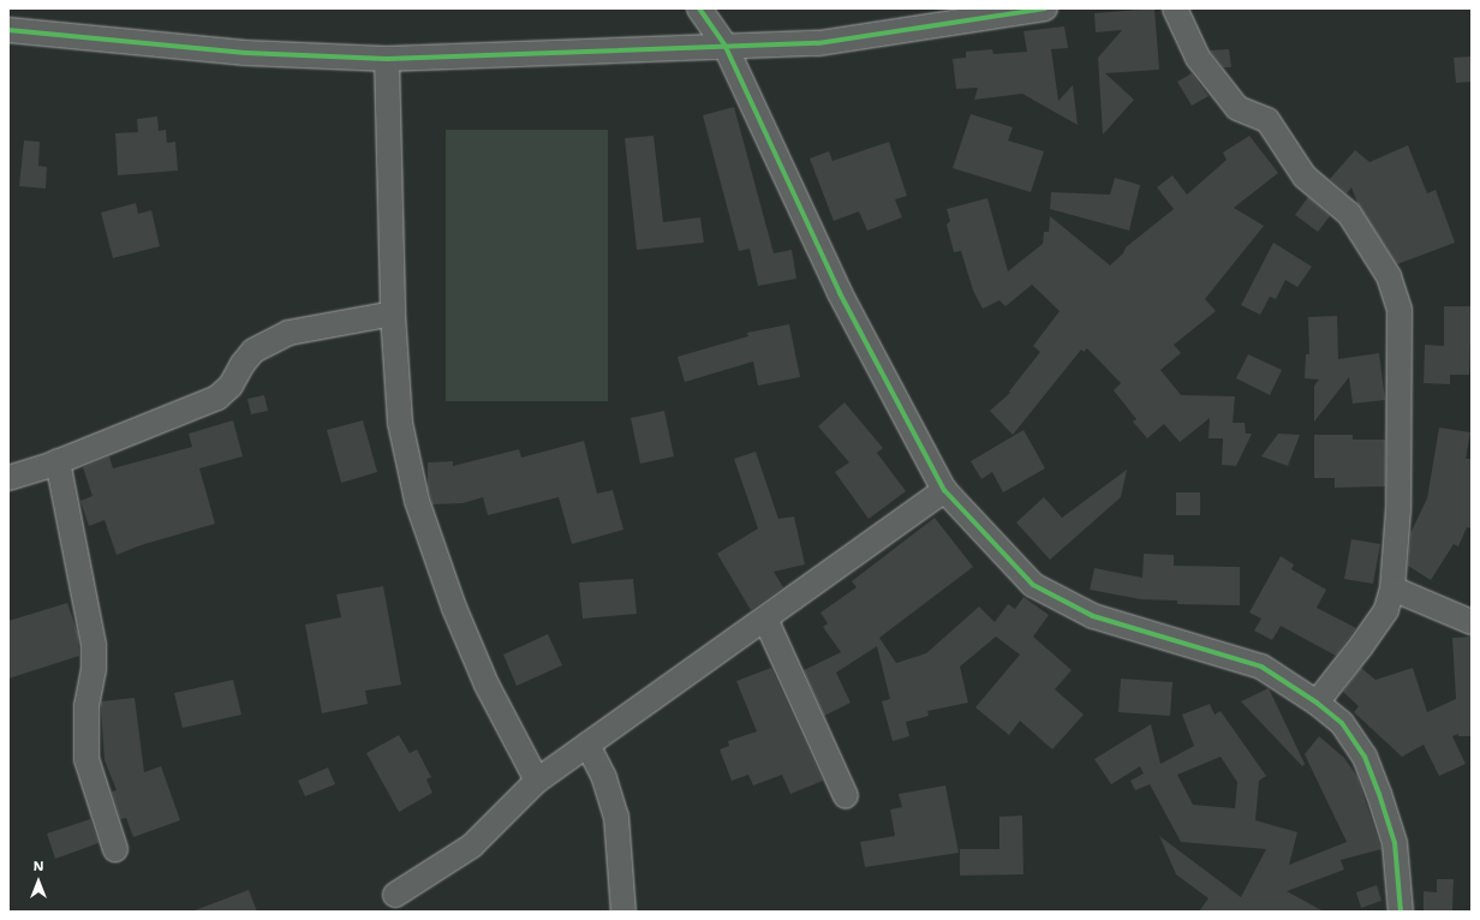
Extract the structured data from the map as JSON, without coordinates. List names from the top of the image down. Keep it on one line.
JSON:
{"north":"top"}
